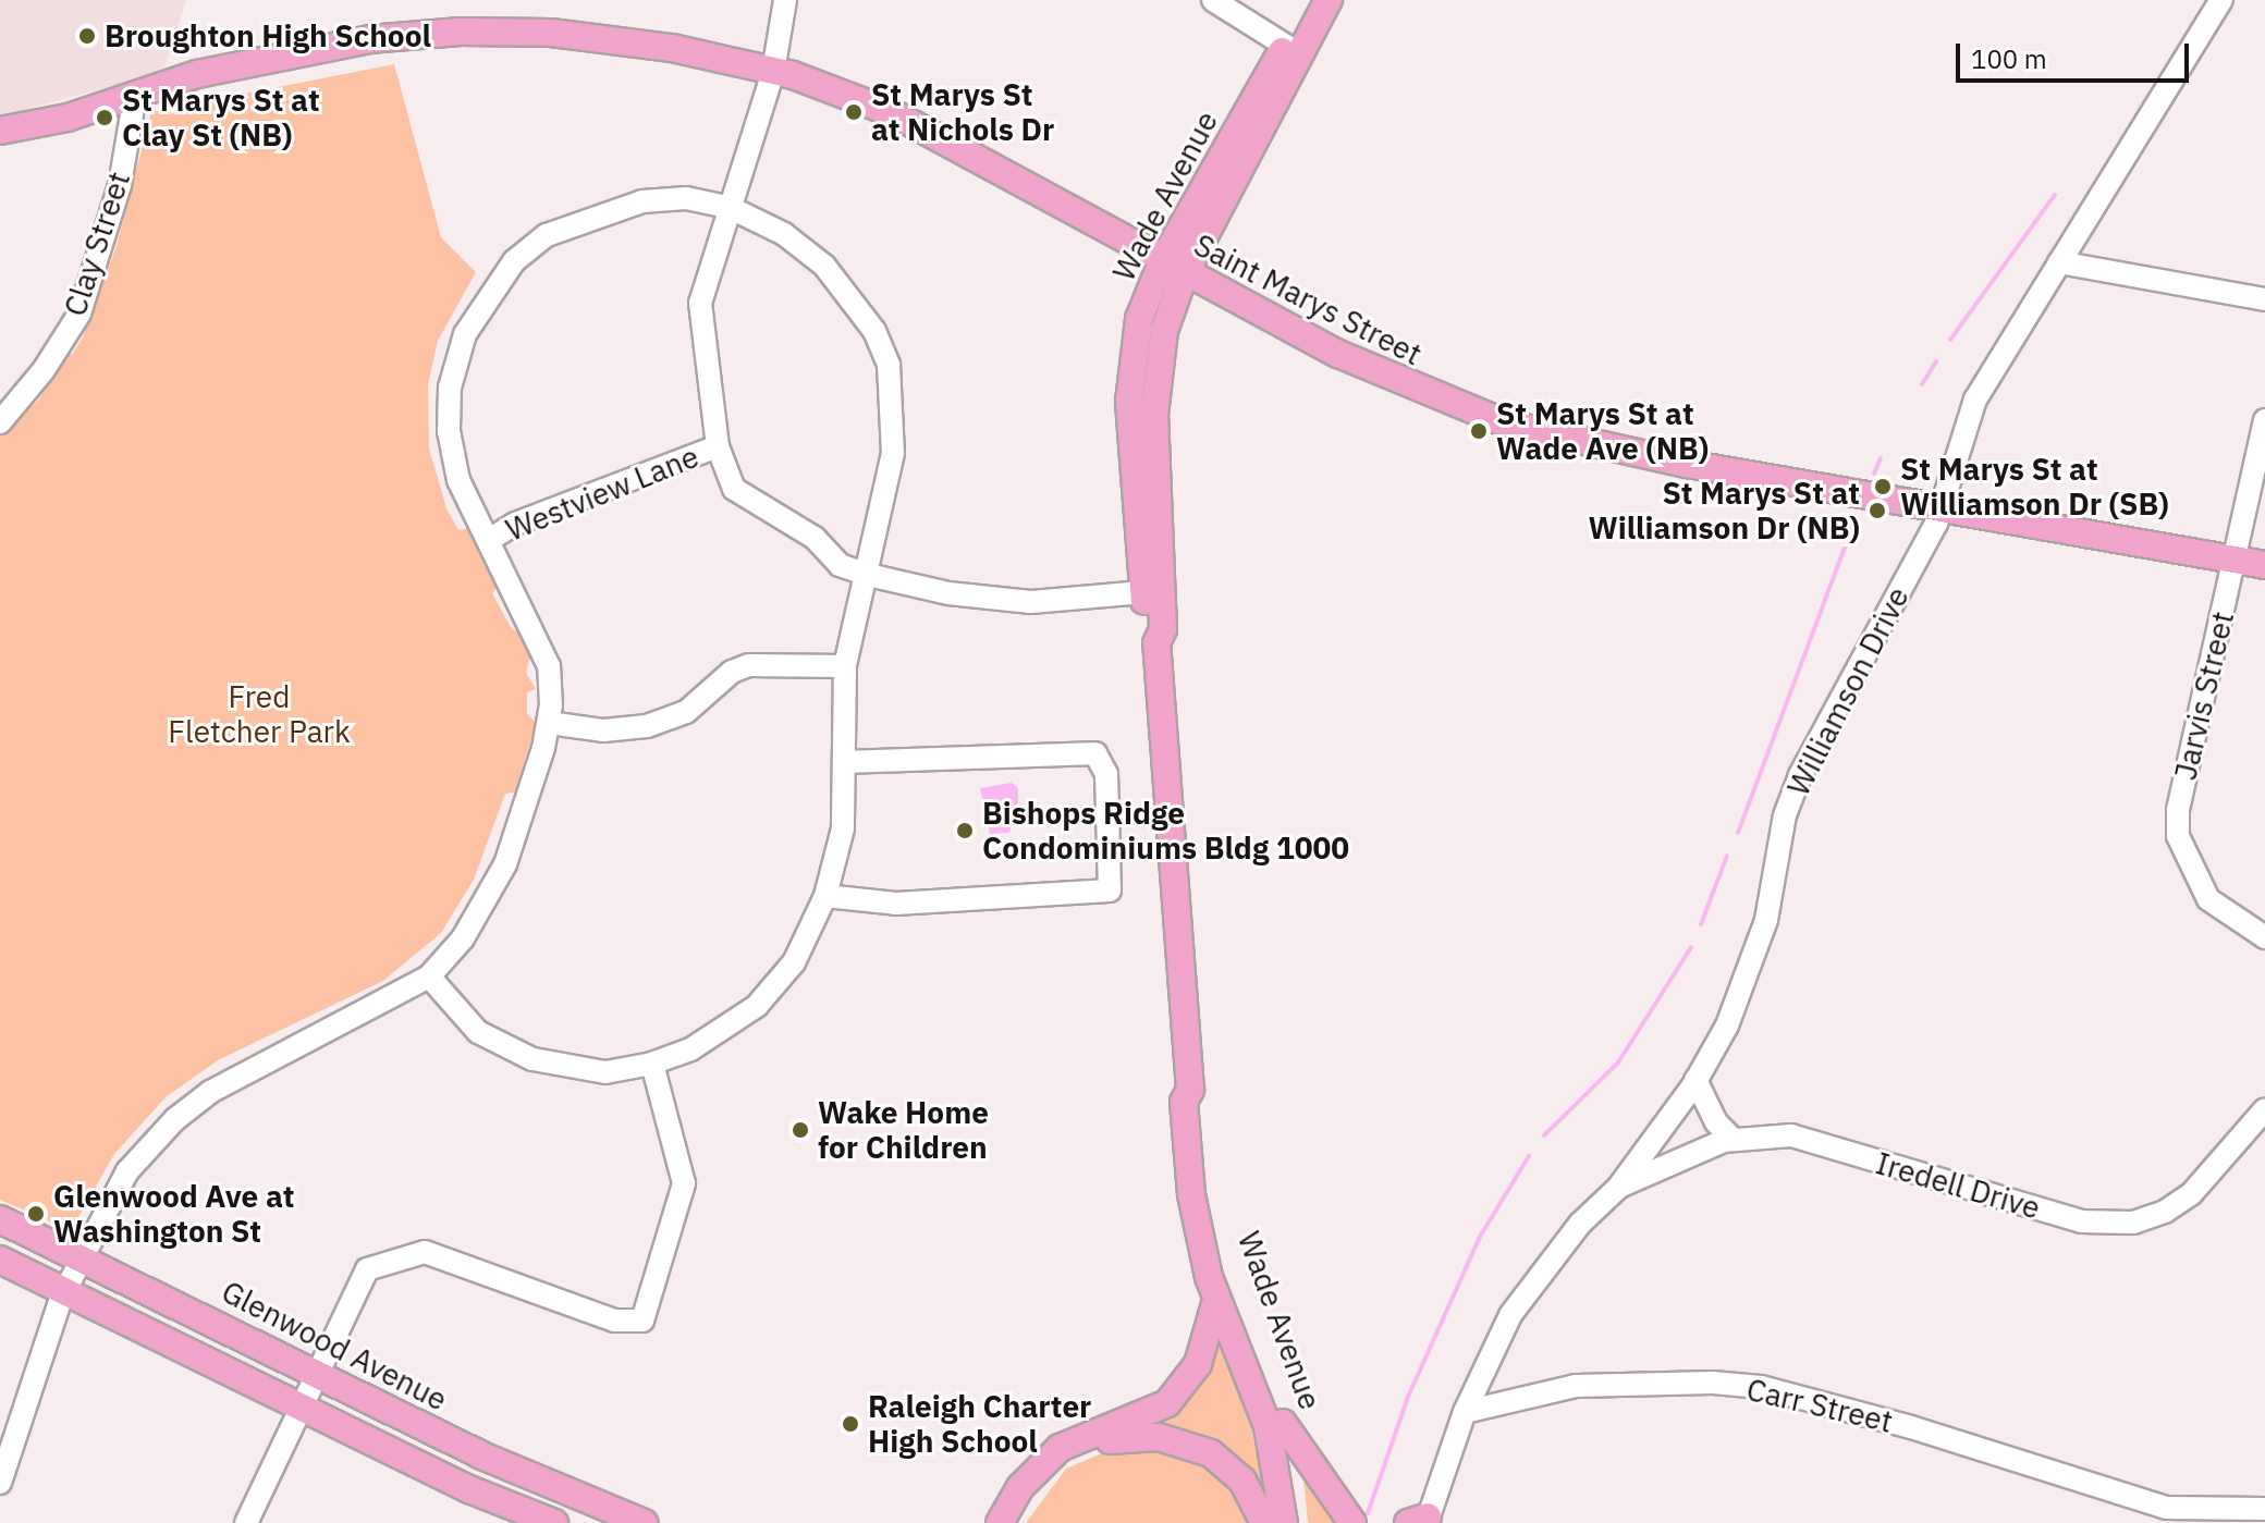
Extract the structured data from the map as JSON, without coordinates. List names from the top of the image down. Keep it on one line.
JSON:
{"streets":{"main road":["Wade Avenue","Saint Marys Street","Glenwood Avenue"],"street":["Clay Street","Westview Lane","Williamson Drive","Jarvis Street","Iredell Drive","Carr Street"]},"crossings":[["Wade Avenue","Saint Marys Street"],["Clay Street","Saint Marys Street"],["Saint Marys Street","Williamson Drive"],["Saint Marys Street","Jarvis Street"],["Williamson Drive","Iredell Drive"],["Williamson Drive","Carr Street"]],"parks":["Fred Fletcher Park"],"places":["Broughton High School","St Marys St at Nichols Dr","St Marys St at Clay St (NB)","St Marys St at Wade Ave (NB)","St Marys St at Williamson Dr (SB)","St Marys St at Williamson Dr (NB)","Bishops Ridge Condominiums Bldg 1000","Wake Home for Children","Glenwood Ave at Washington St","Raleigh Charter High School"],"scale_bar":"100 m"}
